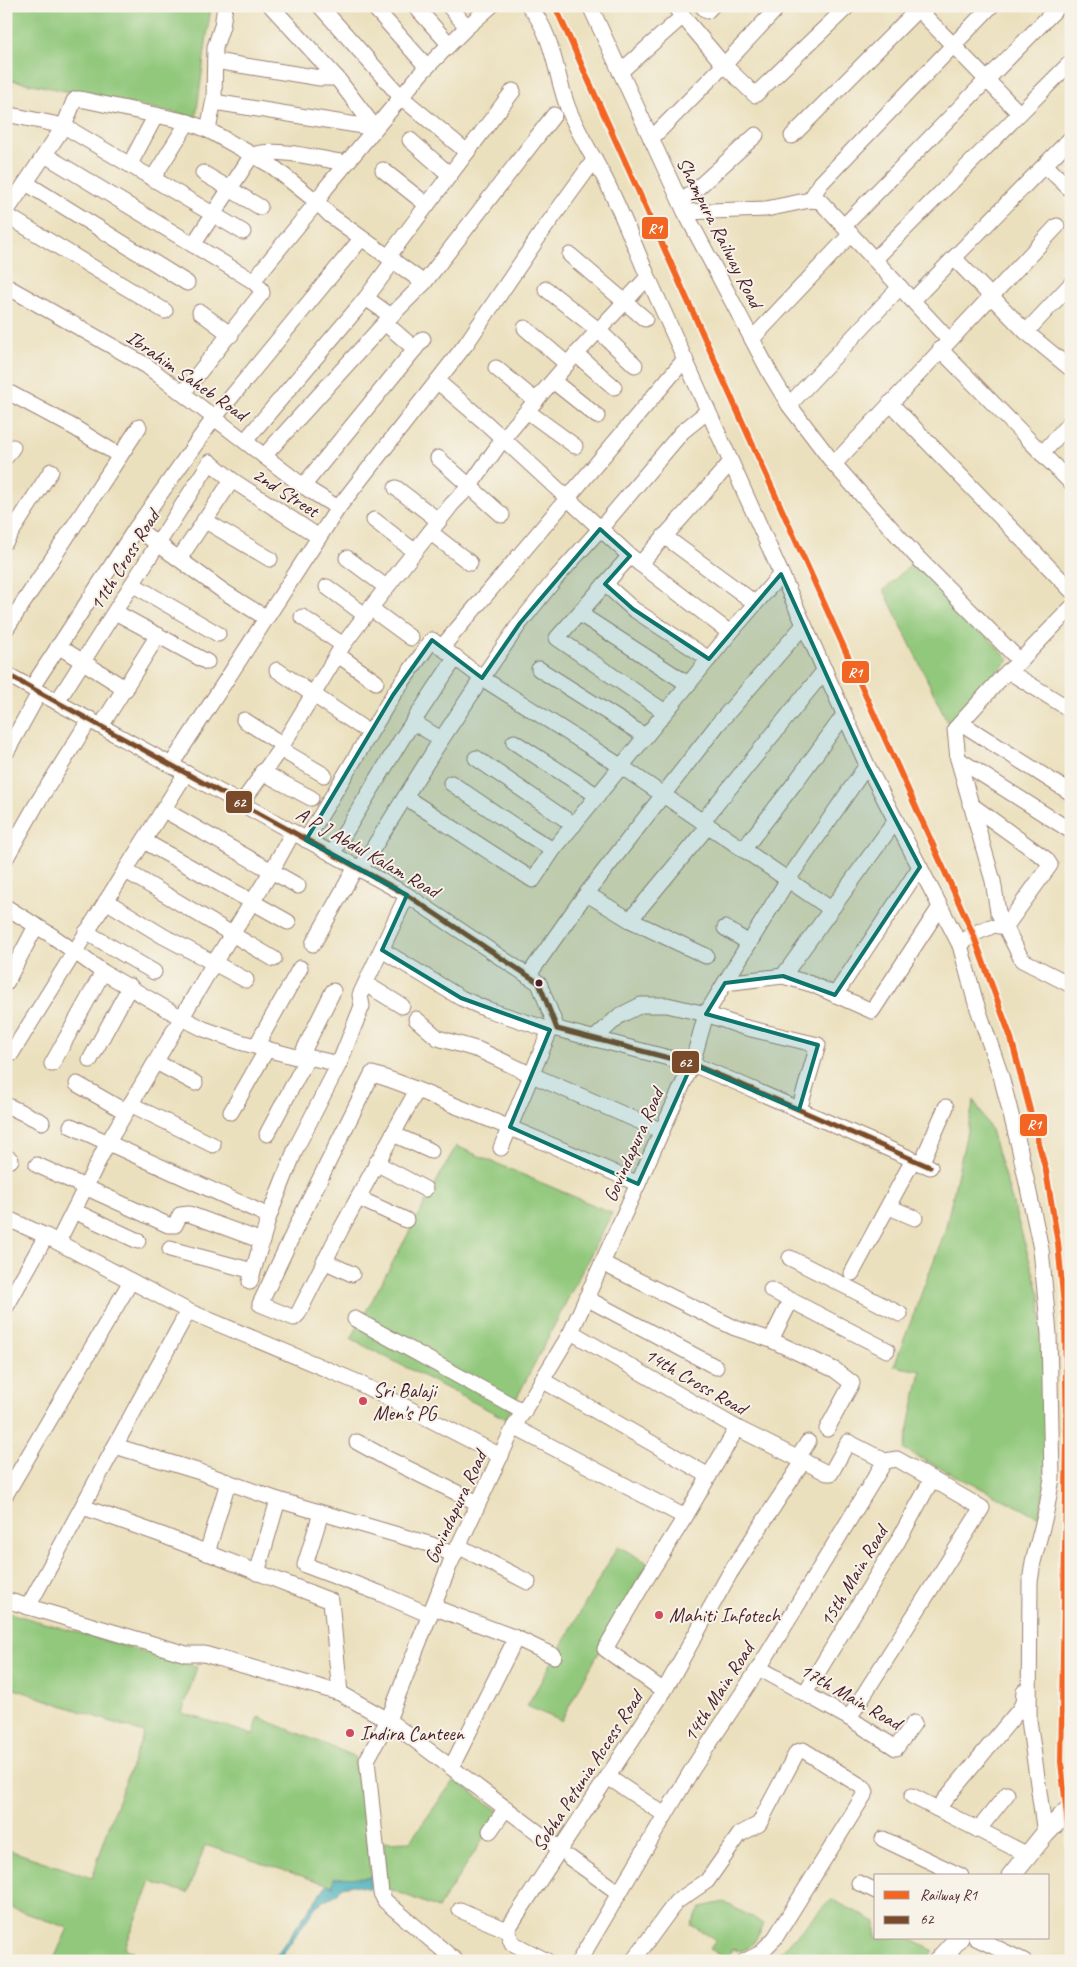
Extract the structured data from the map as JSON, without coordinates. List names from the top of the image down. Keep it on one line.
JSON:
{"streets":{"street":["Shampura Railway Road","Ibrahim Saheb Road","2nd Street","11th Cross Road","A P J Abdul Kalam Road","Govindapura Road","14th Cross Road","15th Main Road","14th Main Road","17th Main Road","Sobha Petunia Access Road"]},"crossings":[["2nd Street","11th Cross Road"],["11th Cross Road","A P J Abdul Kalam Road"],["Govindapura Road","14th Cross Road"],["15th Main Road","17th Main Road"],["14th Main Road","17th Main Road"]],"places":["Sri Balaji Men's PG","Mahiti Infotech","Indira Canteen"],"lines":["rail line R1","transit line 62"],"legend":["Railway R1","62"]}
